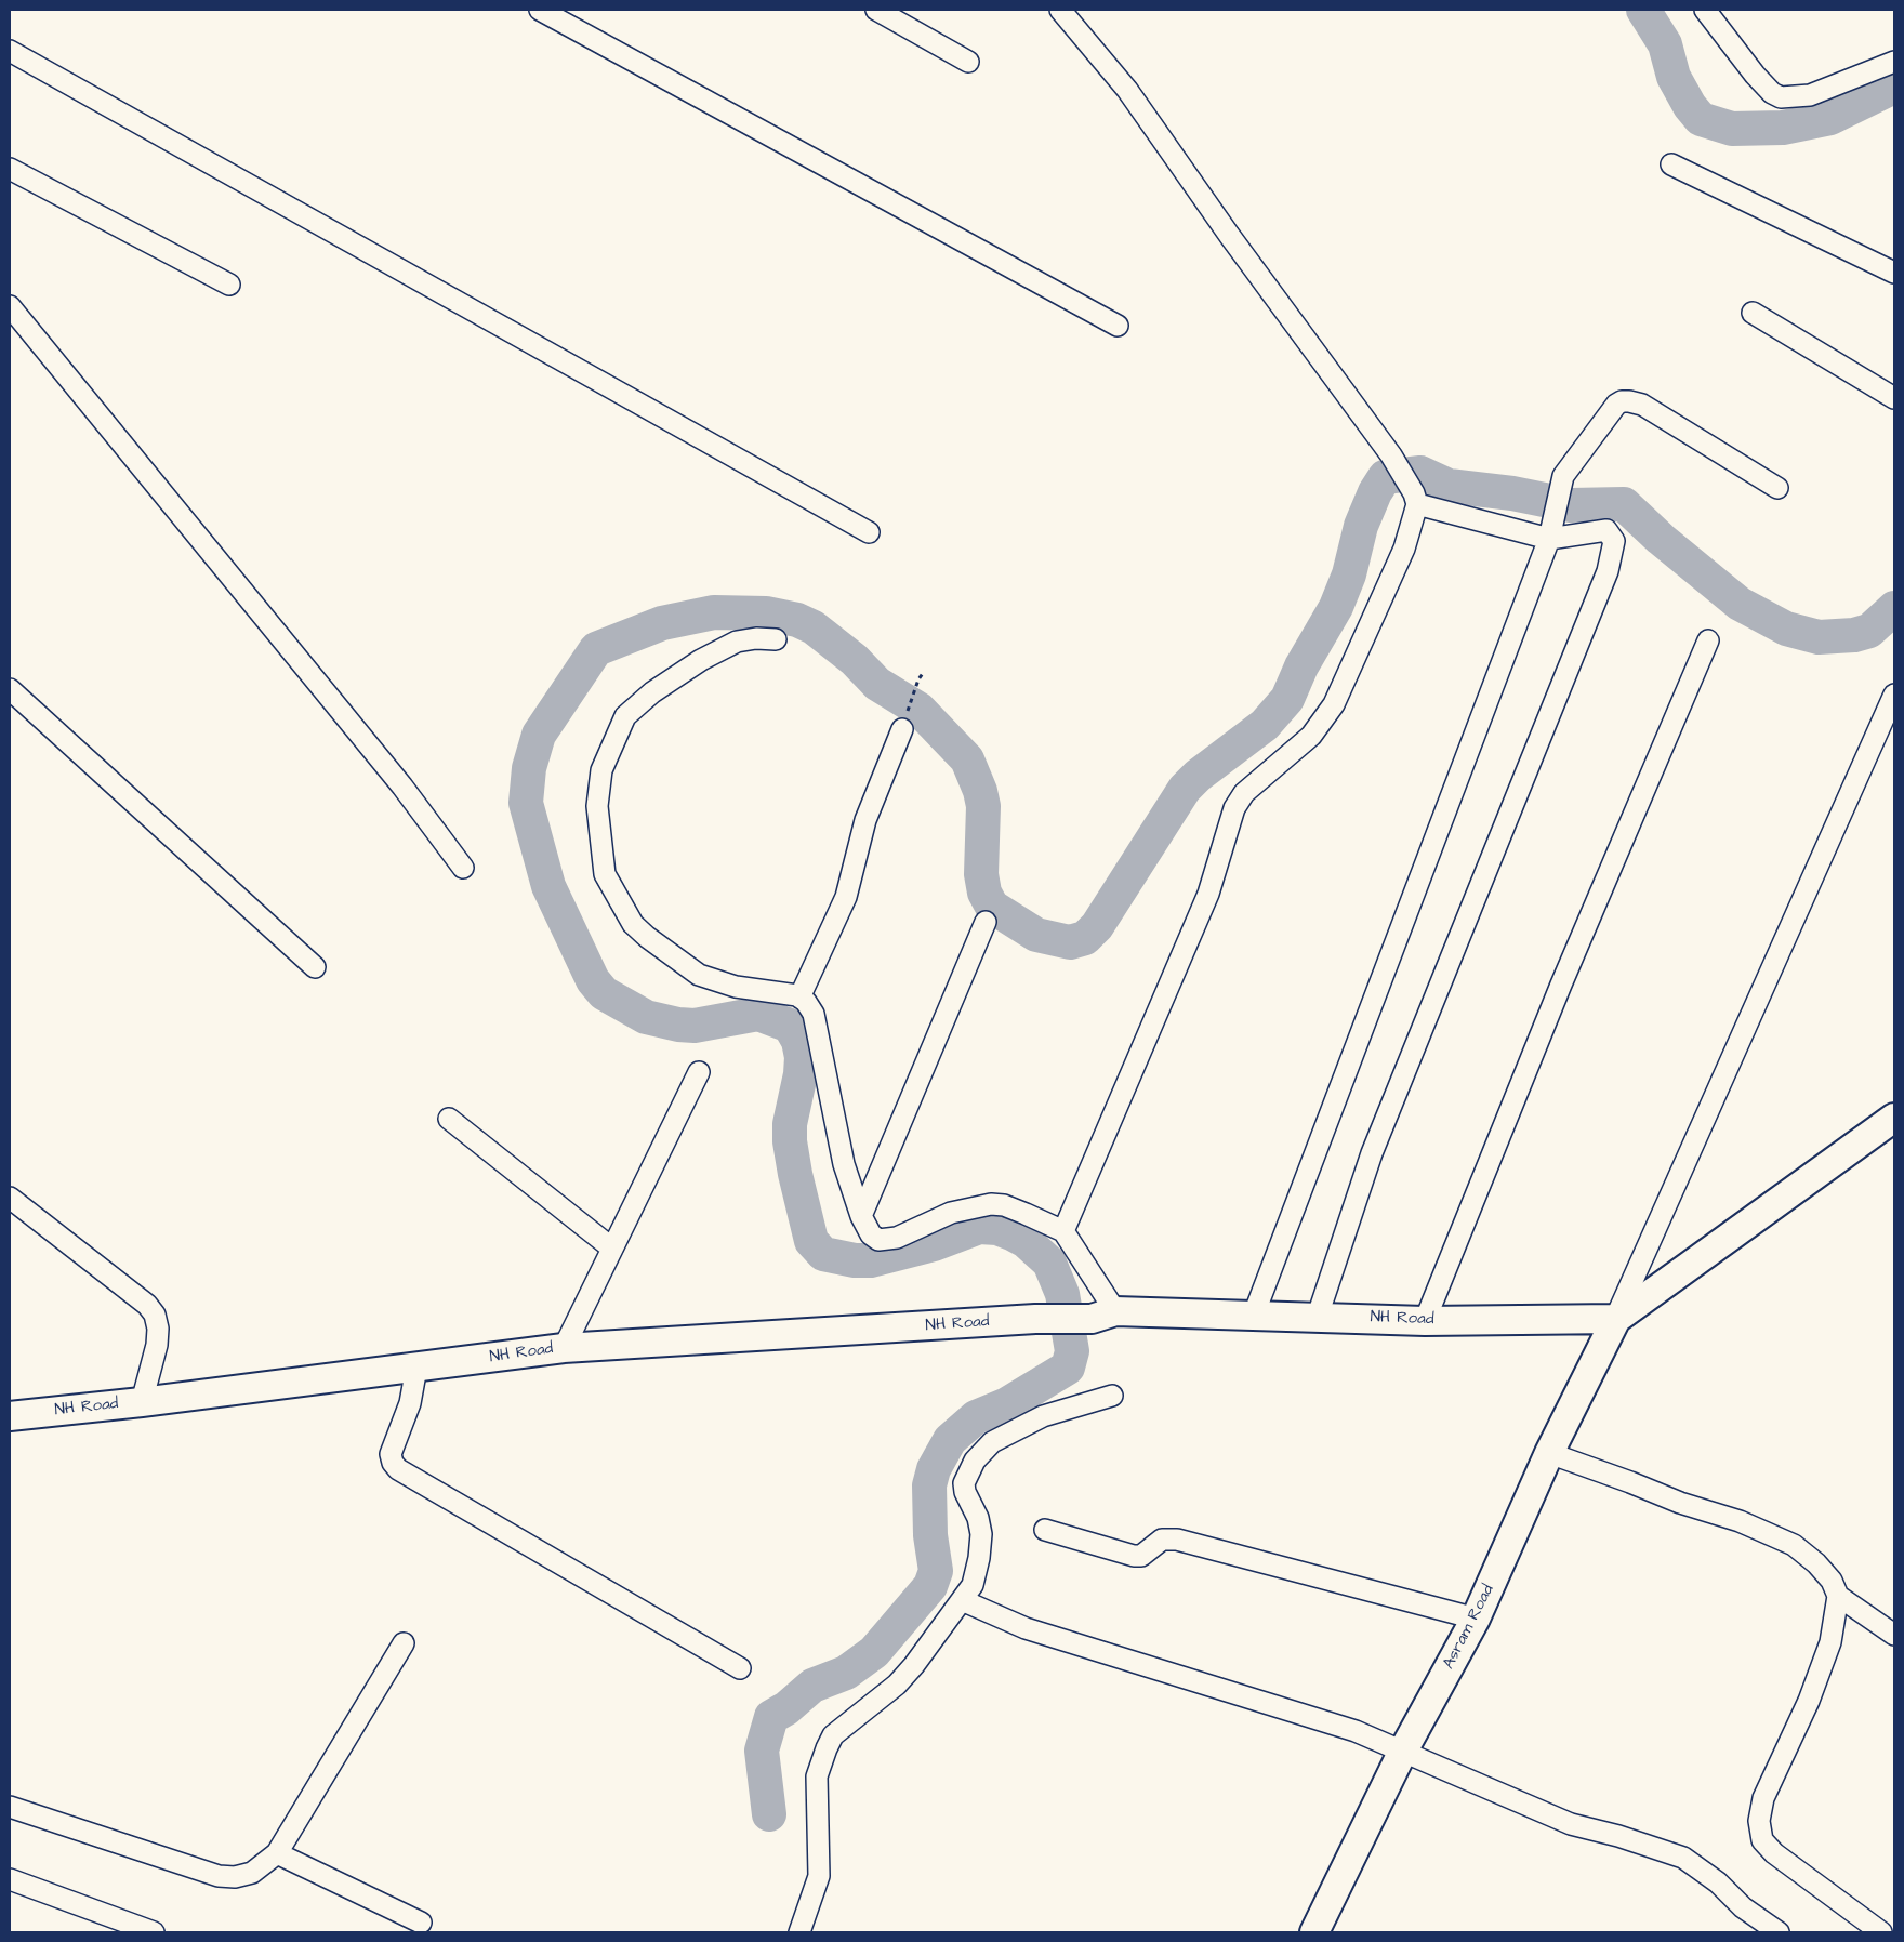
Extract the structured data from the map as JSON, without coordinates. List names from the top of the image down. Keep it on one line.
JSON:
{"streets":{"main road":["NH Road","Asram Road"]},"crossings":[["NH Road","Asram Road"]]}
